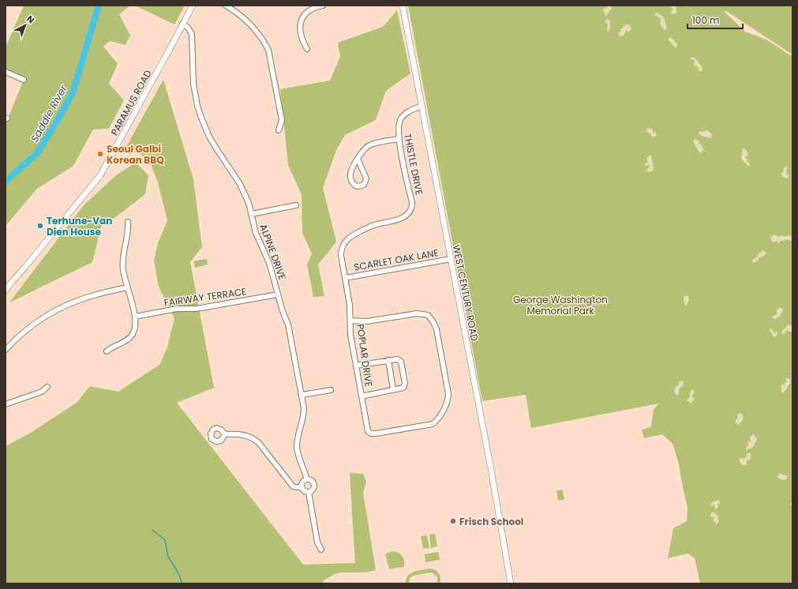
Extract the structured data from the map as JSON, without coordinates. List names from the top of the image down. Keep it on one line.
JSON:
{"streets":{"main road":["PARAMUS ROAD","WEST CENTURY ROAD"],"street":["THISTLE DRIVE","ALPINE DRIVE","SCARLET OAK LANE","FAIRWAY TERRACE","POPLAR DRIVE"]},"crossings":[["PARAMUS ROAD","ALPINE DRIVE"],["THISTLE DRIVE","WEST CENTURY ROAD"],["THISTLE DRIVE","POPLAR DRIVE"],["ALPINE DRIVE","FAIRWAY TERRACE"],["SCARLET OAK LANE","WEST CENTURY ROAD"],["SCARLET OAK LANE","POPLAR DRIVE"]],"water":["Saddle River"],"parks":["George Washington Memorial Park"],"places":["Seoul Galbi Korean BBQ","Terhune-Van Dien House","Frisch School"],"scale_bar":"100 m","north":"top right"}
